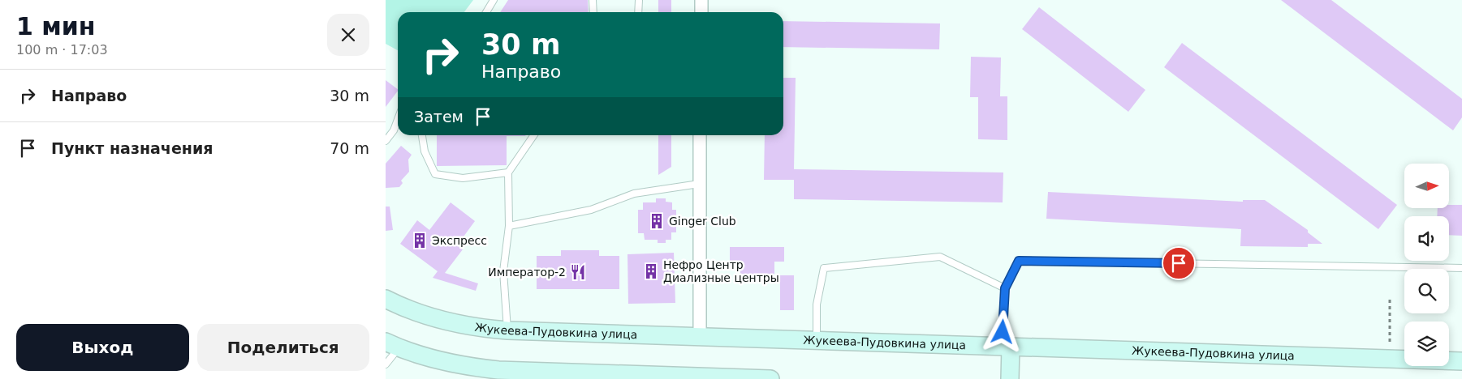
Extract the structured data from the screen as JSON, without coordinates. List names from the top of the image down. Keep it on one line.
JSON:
{"streets":{"main road":["Жукеева-Пудовкина улица"]},"places":{"building":["Ginger Club","Экспресс","Нефро Центр Диализные центры"],"restaurant":["Император-2"]},"north":"right","page":{"heading":["1 мин","100 m · 17:03"],"turn":["30 m","Направо"],"list":[{"name":"Направо","value":"30 m"},{"name":"Пункт назначения","value":"70 m"}],"then":"Затем","buttons":["Выход","Поделиться"]}}
